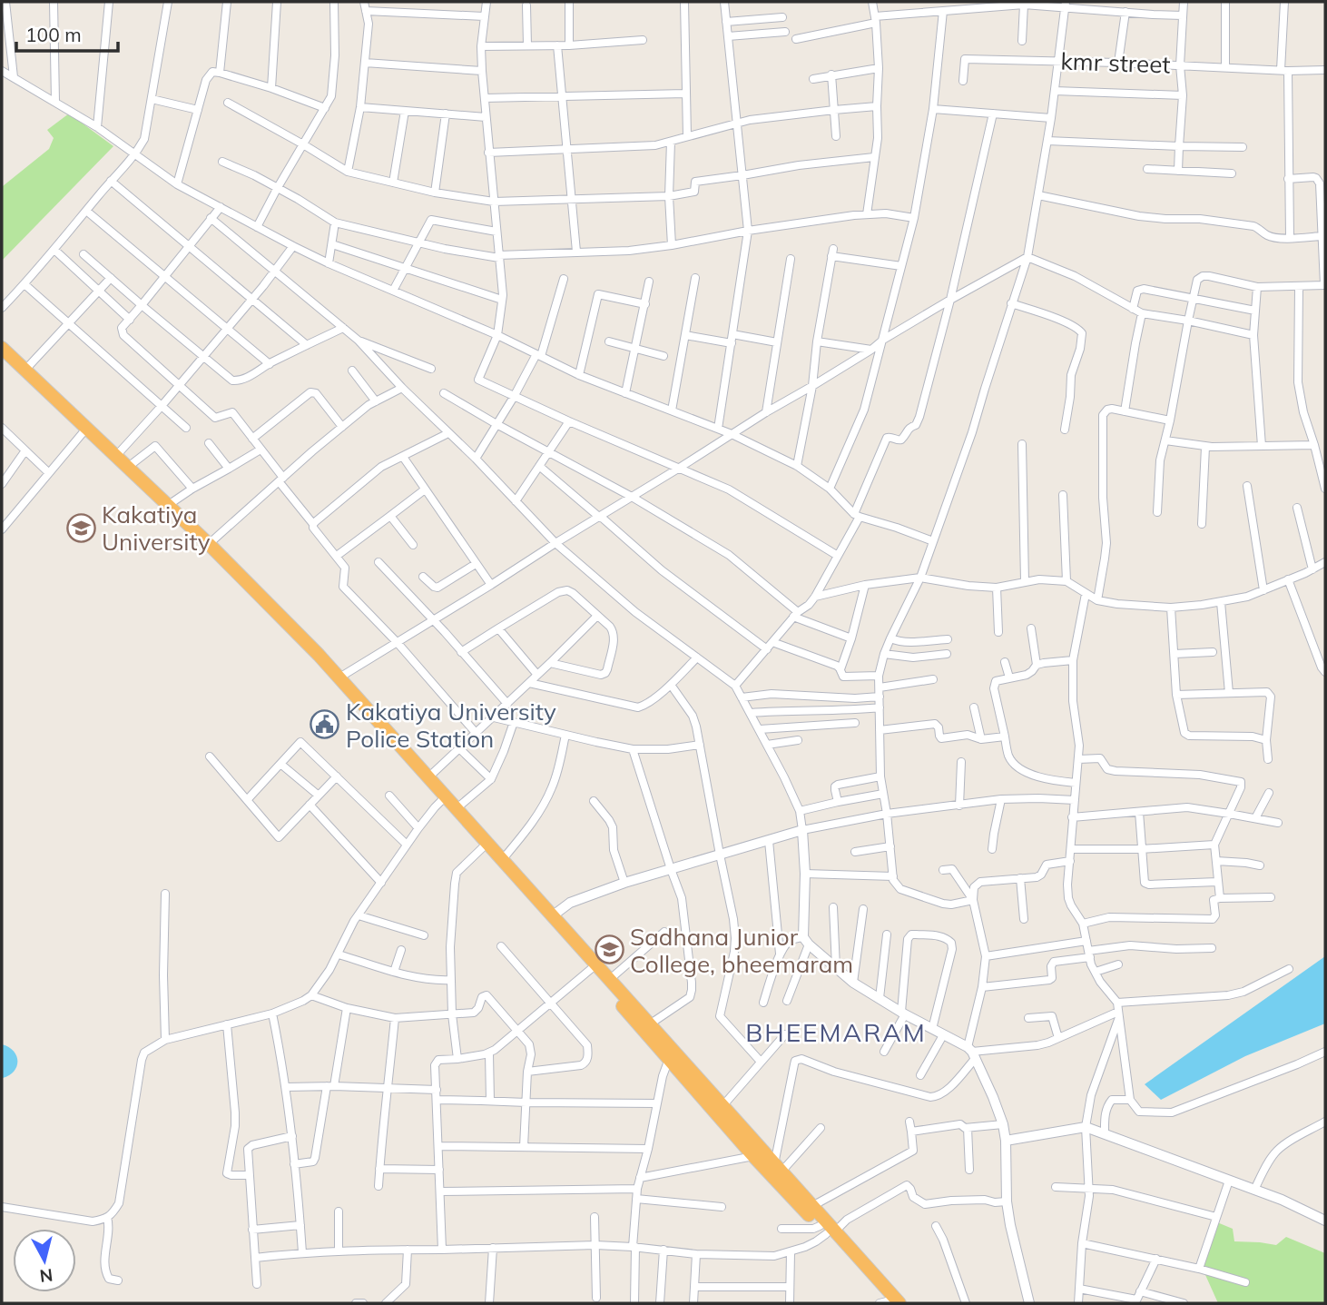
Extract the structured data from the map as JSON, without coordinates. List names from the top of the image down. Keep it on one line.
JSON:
{"streets":{"street":["kmr street"]},"districts":["BHEEMARAM"],"places":{"school or university":["Kakatiya University","Sadhana Junior College, bheemaram"],"public building":["Kakatiya University Police Station"]},"scale_bar":"100 m","north":"bottom"}
